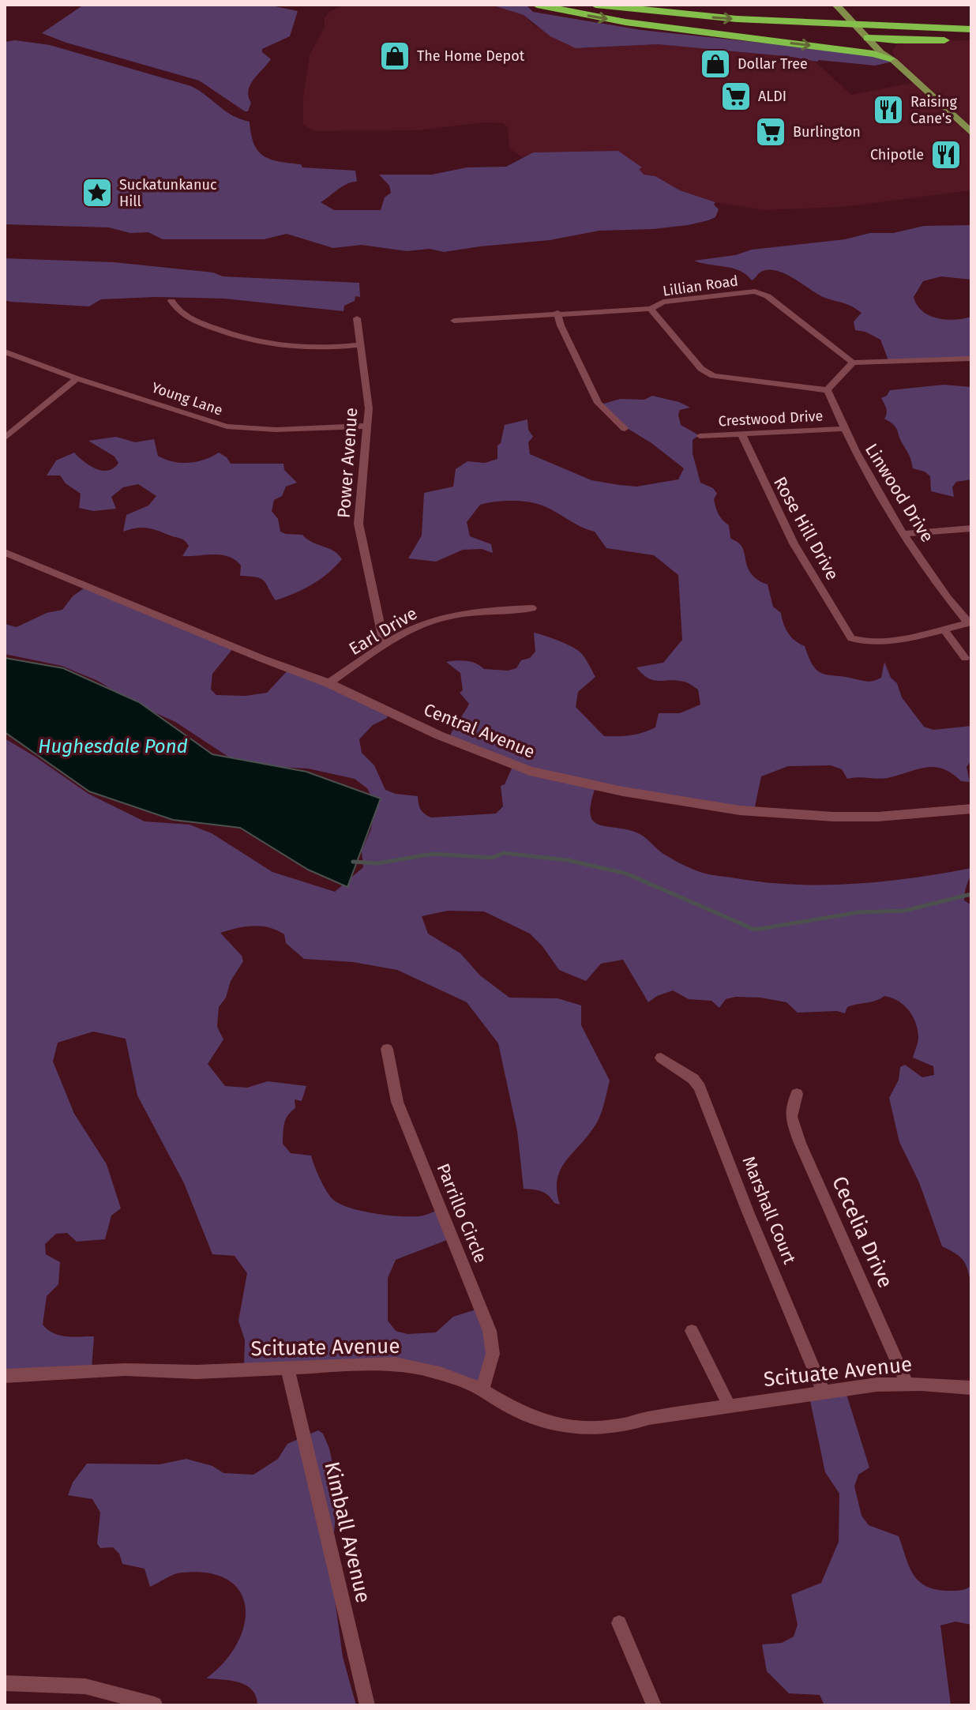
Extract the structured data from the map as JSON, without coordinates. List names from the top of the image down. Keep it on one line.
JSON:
{"streets":{"street":["Lillian Road","Young Lane","Crestwood Drive","Power Avenue","Linwood Drive","Rose Hill Drive","Earl Drive","Central Avenue","Marshall Court","Parrillo Circle","Cecelia Drive","Scituate Avenue","Kimball Avenue"]},"crossings":[["Young Lane","Power Avenue"],["Crestwood Drive","Linwood Drive"],["Crestwood Drive","Rose Hill Drive"],["Power Avenue","Earl Drive"],["Earl Drive","Central Avenue"],["Marshall Court","Scituate Avenue"],["Parrillo Circle","Scituate Avenue"],["Cecelia Drive","Scituate Avenue"],["Scituate Avenue","Kimball Avenue"]],"water":["Hughesdale Pond"],"places":{"shop":["The Home Depot","Dollar Tree"],"supermarket":["ALDI","Burlington"],"restaurant":["Raising Cane's","Chipotle"],"place":["Suckatunkanuc Hill"]}}
